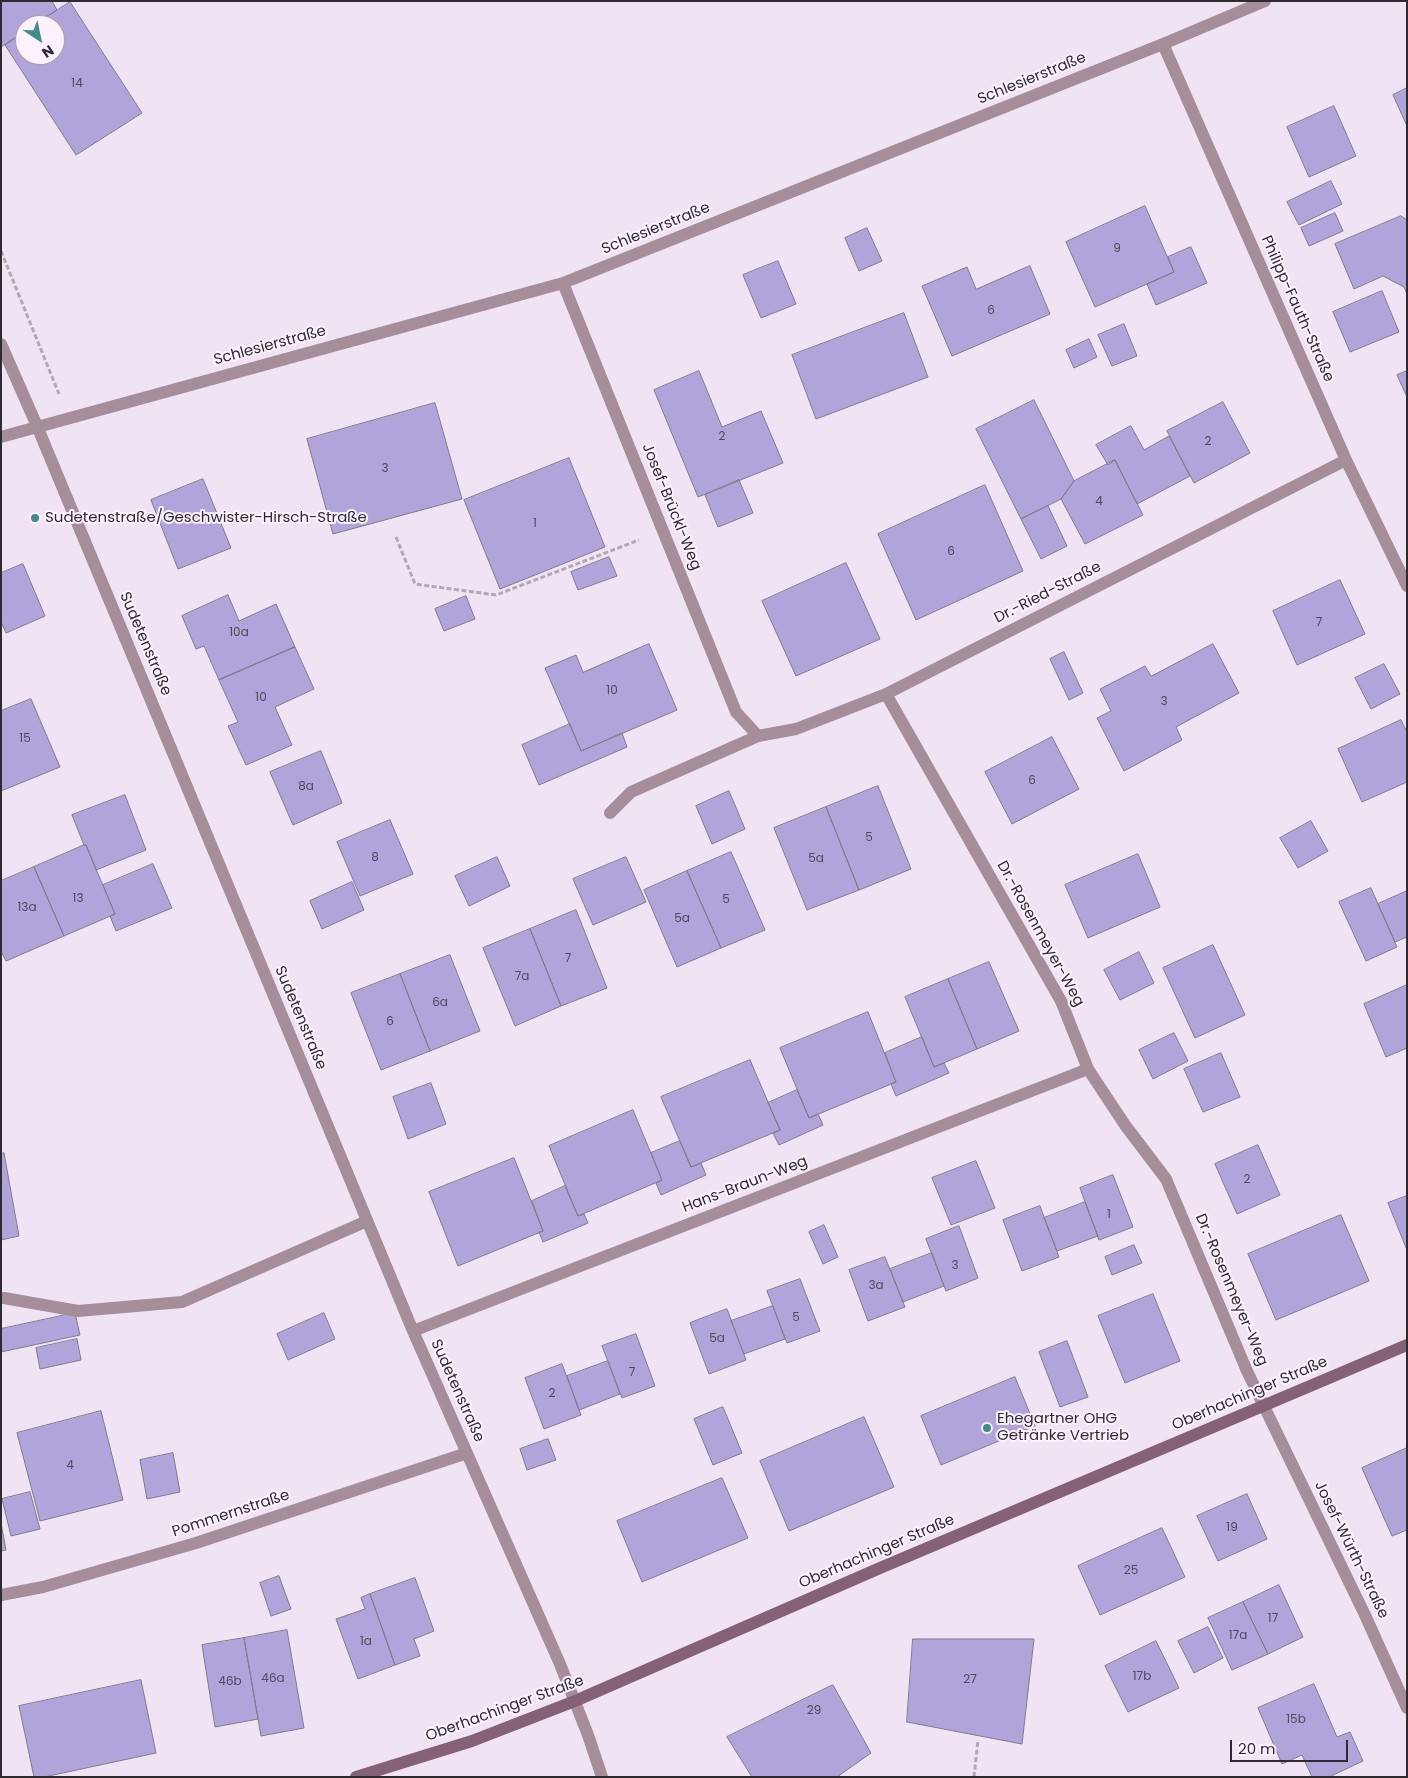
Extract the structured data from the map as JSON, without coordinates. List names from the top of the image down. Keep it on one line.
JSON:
{"streets":{"main road":["Oberhachinger Straße"],"street":["Schlesierstraße","Philipp-Fauth-Straße","Josef-Brückl-Weg","Dr.-Ried-Straße","Sudetenstraße","Dr.-Rosenmeyer-Weg","Hans-Braun-Weg","Pommernstraße","Josef-Würth-Straße"]},"crossings":[["Schlesierstraße","Philipp-Fauth-Straße"],["Schlesierstraße","Josef-Brückl-Weg"],["Schlesierstraße","Sudetenstraße"],["Philipp-Fauth-Straße","Dr.-Ried-Straße"],["Josef-Brückl-Weg","Dr.-Ried-Straße"],["Dr.-Ried-Straße","Dr.-Rosenmeyer-Weg"],["Sudetenstraße","Hans-Braun-Weg"],["Sudetenstraße","Oberhachinger Straße"],["Sudetenstraße","Pommernstraße"],["Dr.-Rosenmeyer-Weg","Hans-Braun-Weg"],["Dr.-Rosenmeyer-Weg","Oberhachinger Straße"],["Dr.-Rosenmeyer-Weg","Josef-Würth-Straße"],["Oberhachinger Straße","Josef-Würth-Straße"]],"places":["Sudetenstraße/Geschwister-Hirsch-Straße","Ehegartner OHG Getränke Vertrieb"],"house_numbers":["14","9","6","2","2","3","4","1","6","7","10a","10","10","3","15","6","8a","5","8","5a","13","5","13a","5a","7","7a","6a","6","2","1","3","3a","5","5a","7","2","4","19","25","17","17a","1a","17b","46a","27","46b","29","15b"],"scale_bar":"20 m","north":"bottom right"}
